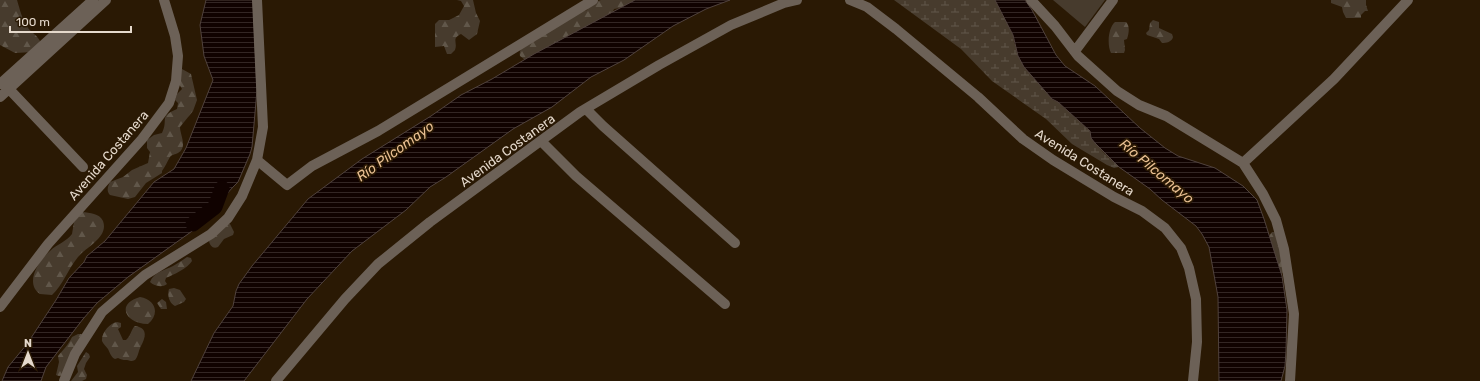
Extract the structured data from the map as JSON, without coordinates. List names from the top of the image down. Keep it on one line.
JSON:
{"streets":{"street":["Avenida Costanera"]},"water":["Río Pilcomayo"],"scale_bar":"100 m","north":"top"}
